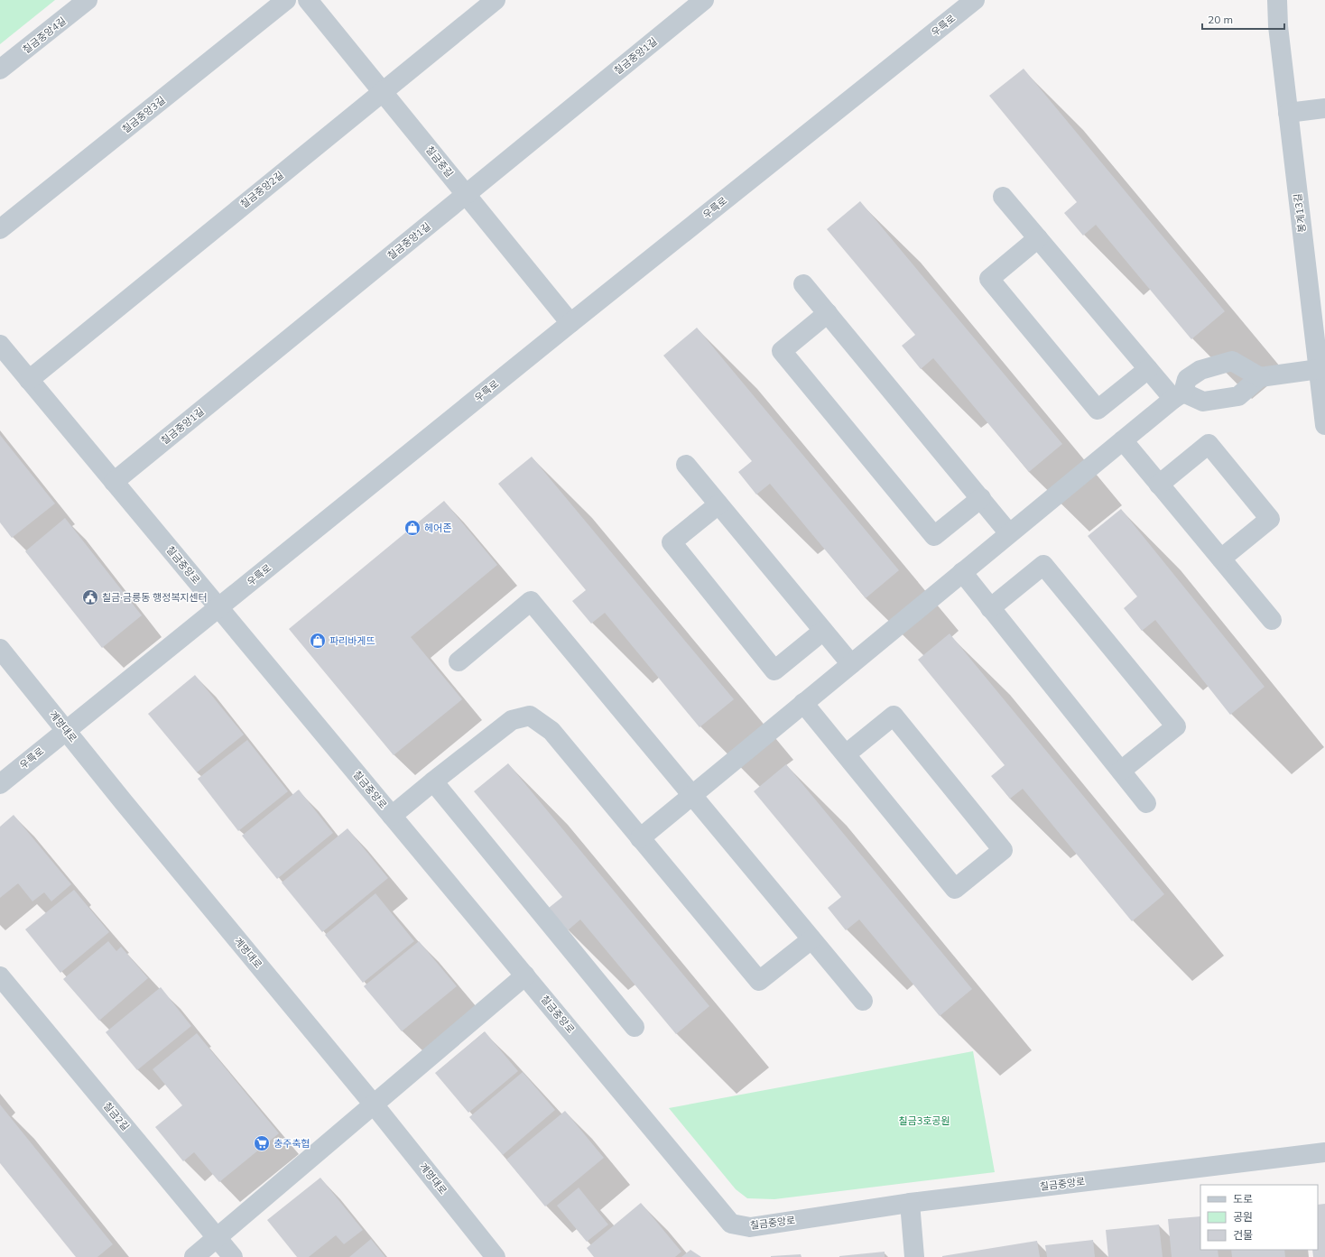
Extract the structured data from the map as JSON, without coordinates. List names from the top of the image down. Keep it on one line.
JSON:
{"streets":{"street":["우륵로","칠금중앙4길","칠금중앙1길","칠금중앙3길","칠금중길","칠금중앙2길","봉계13길","칠금중앙로","계명대로","칠금2길"]},"crossings":[["우륵로","칠금중길"],["우륵로","칠금중앙로"],["우륵로","계명대로"],["칠금중앙1길","칠금중길"],["칠금중앙1길","칠금중앙로"],["칠금중길","칠금중앙2길"],["칠금중앙2길","칠금중앙로"]],"parks":["칠금3호공원"],"places":{"shop":["헤어존","파리바게뜨"],"public building":["칠금·금릉동 행정복지센터"],"supermarket":["충주축협"]},"legend":["도로","공원","건물"],"scale_bar":"20 m"}
